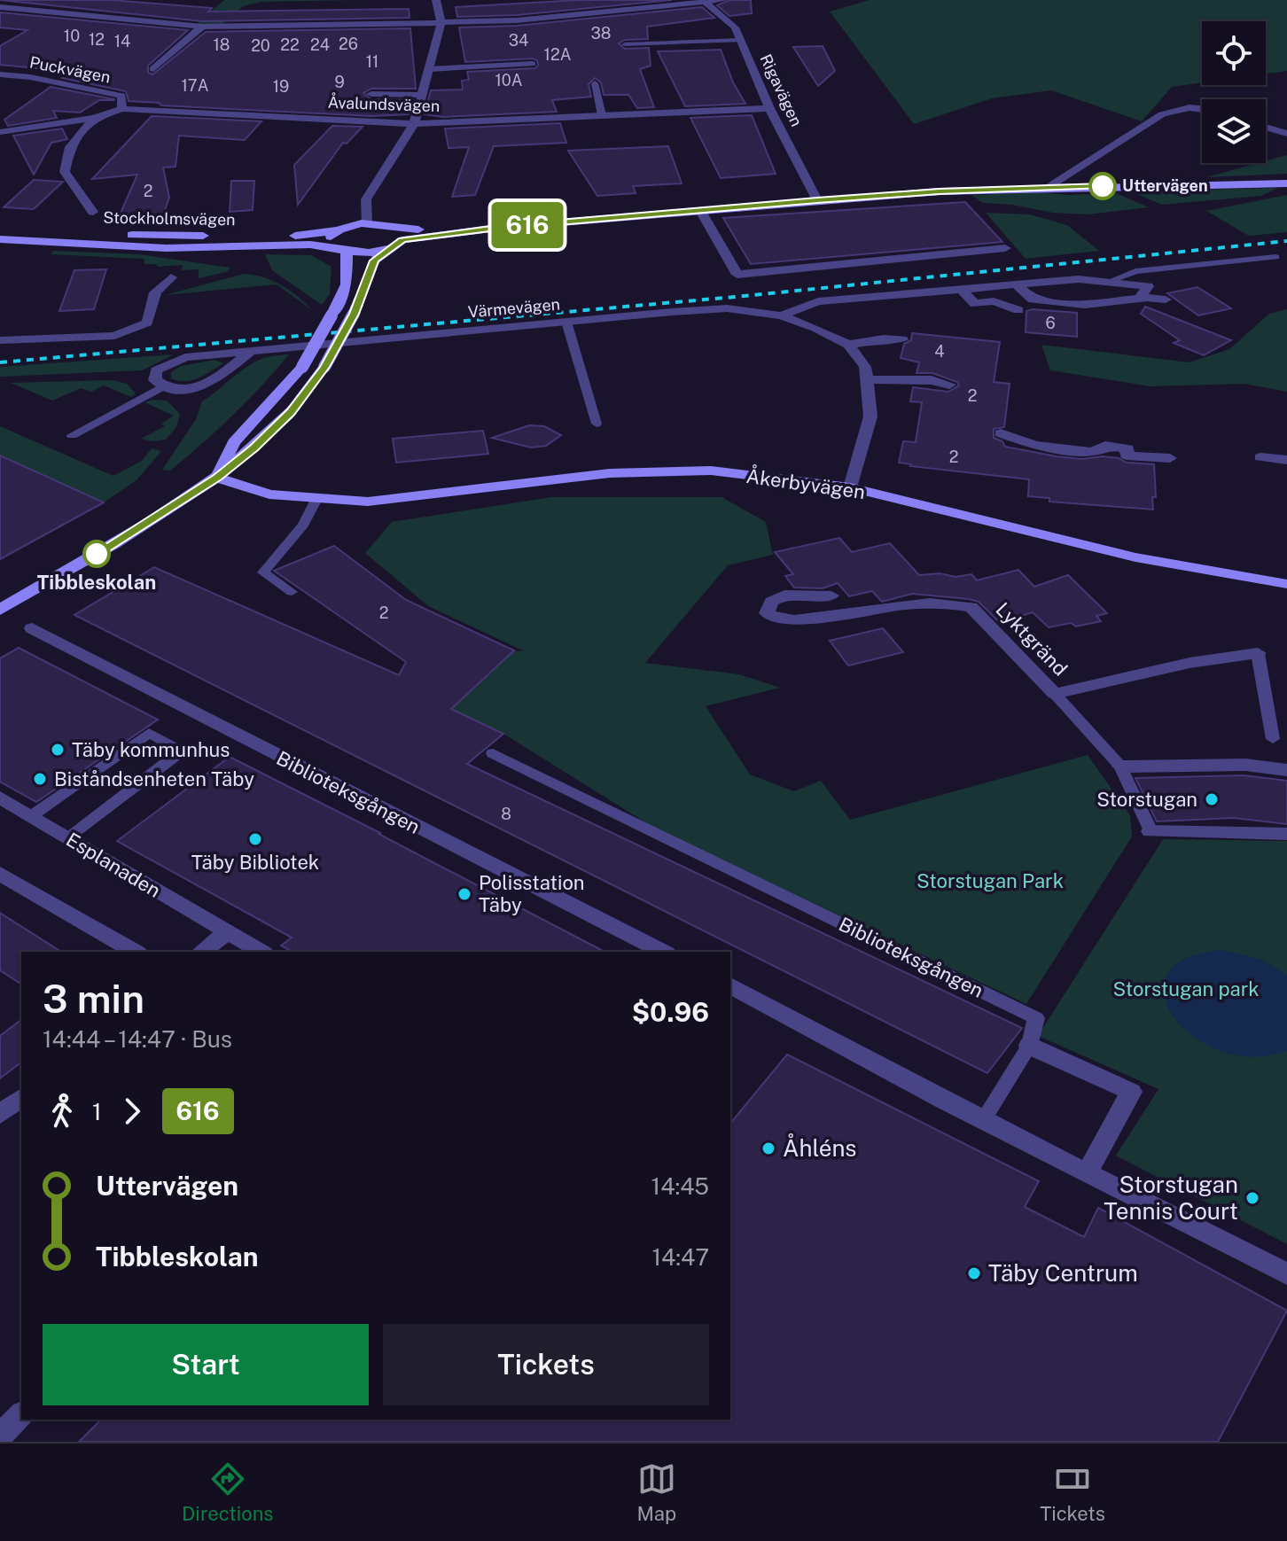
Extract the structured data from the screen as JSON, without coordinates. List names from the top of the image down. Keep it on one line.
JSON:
{"streets":{"main road":["Stockholmsvägen","Åkerbyvägen"],"street":["Puckvägen","Rigavägen","Åvalundsvägen","Värmevägen","Lyktgränd","Biblioteksgången","Esplanaden"]},"crossings":[["Puckvägen","Åvalundsvägen"],["Rigavägen","Åvalundsvägen"]],"parks":["Storstugan Park","Storstugan park"],"places":["Uttervägen","Tibbleskolan","Täby kommunhus","Biståndsenheten Täby","Storstugan","Täby Bibliotek","Polisstation Täby","Åhléns","Storstugan Tennis Court","Täby Centrum"],"lines":["bus line 616"],"house_numbers":["38","10","12","34","14","26","18","22","24","20","12A","11","10A","9","17A","19","2","6","4","2","2","2","8"],"page":{"on_map":"616","heading":["3 min","14:44 – 14:47 · Bus","$0.96"],"legs":["1","616"],"list":[{"name":"Uttervägen","value":"14:45"},{"name":"Tibbleskolan","value":"14:47"}],"buttons":["Start","Tickets"],"tabs":["Directions","Map","Tickets"]}}
